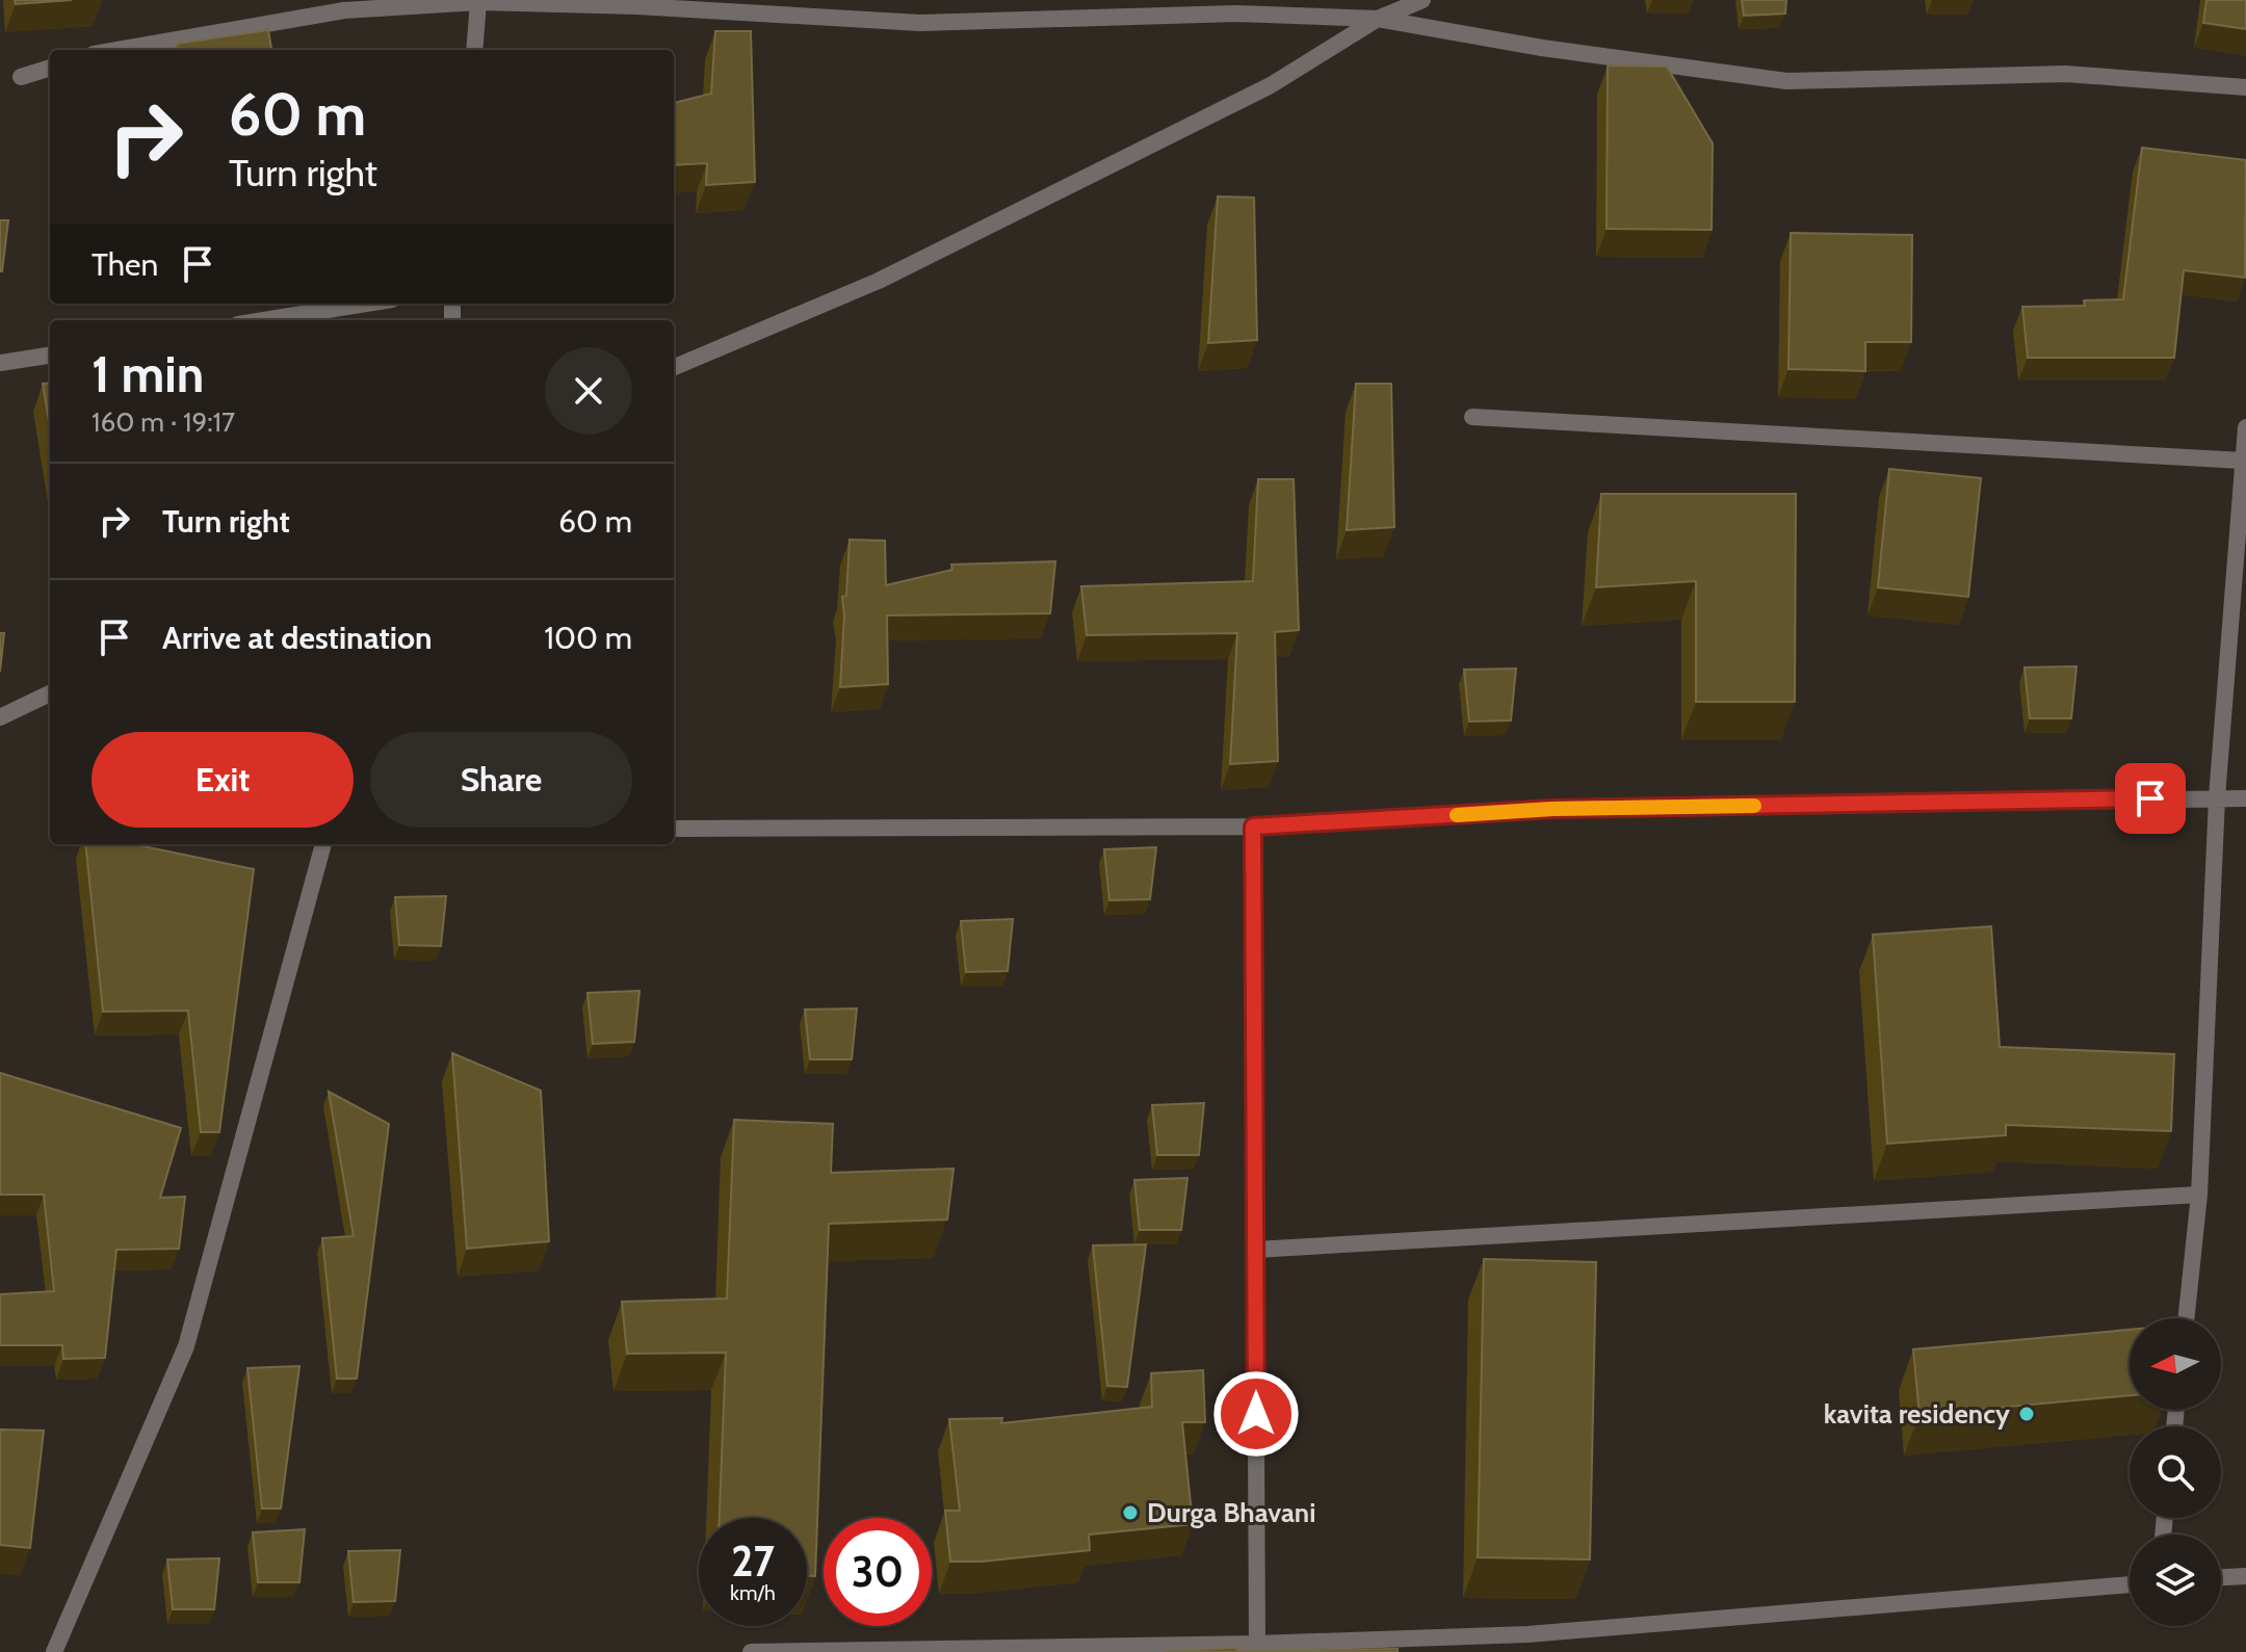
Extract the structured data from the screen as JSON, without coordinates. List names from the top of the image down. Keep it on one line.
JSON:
{"places":["kavita residency","Durga Bhavani"],"north":"left","page":{"turn":["60 m","Turn right"],"then":"Then","heading":["1 min","160 m · 19:17"],"list":[{"name":"Turn right","value":"60 m"},{"name":"Arrive at destination","value":"100 m"}],"buttons":["Exit","Share"],"speed":"27 km/h","limit":"30"}}
